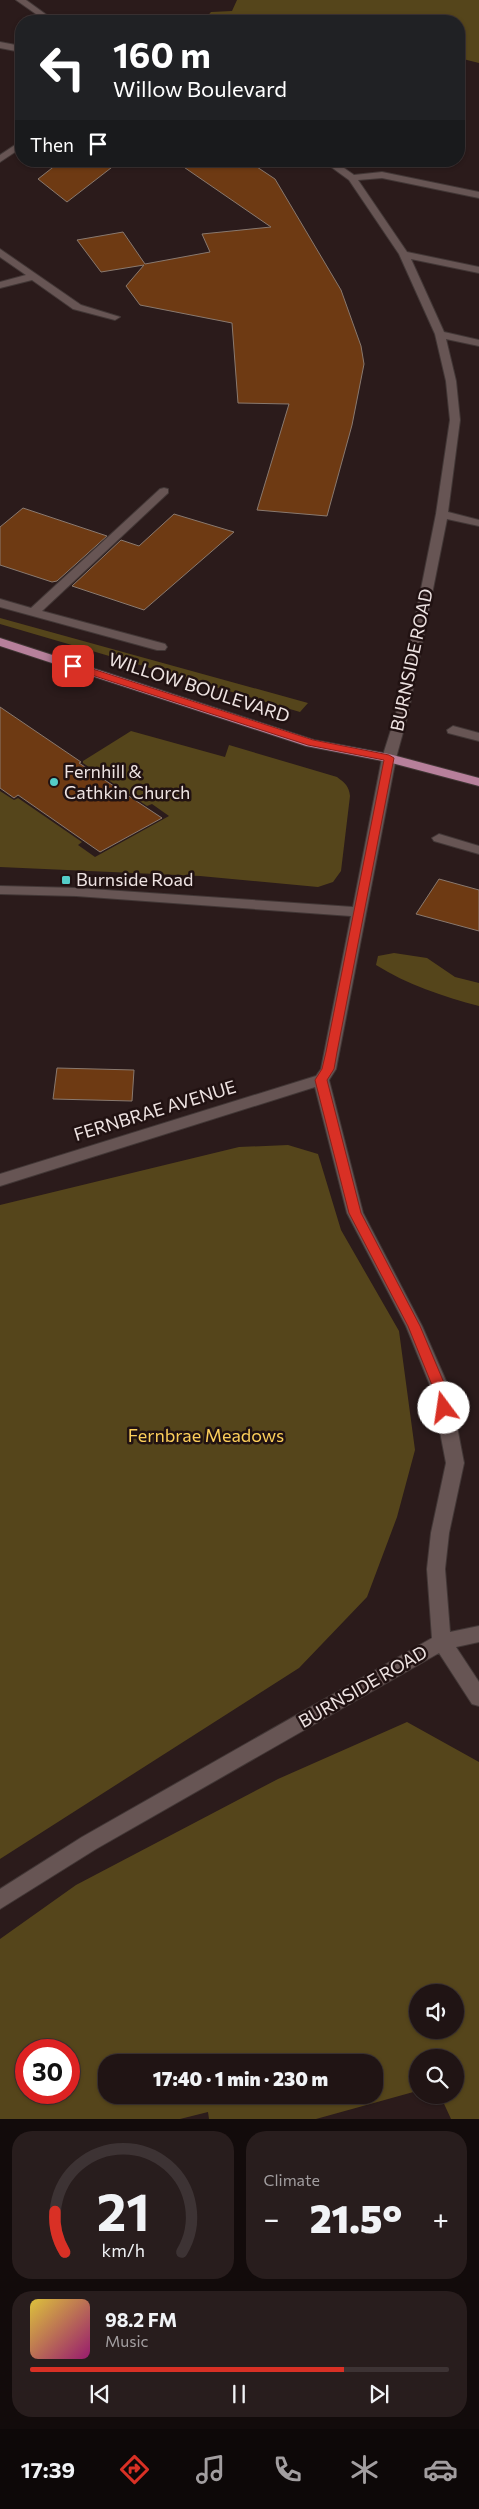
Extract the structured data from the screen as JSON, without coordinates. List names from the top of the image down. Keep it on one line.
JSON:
{"streets":{"main road":["WILLOW BOULEVARD"],"street":["BURNSIDE ROAD","FERNBRAE AVENUE"]},"crossings":[["BURNSIDE ROAD","WILLOW BOULEVARD"],["BURNSIDE ROAD","FERNBRAE AVENUE"]],"parks":["Fernbrae Meadows"],"places":{"other":["Fernhill & Cathkin Church"],"transit":["Burnside Road"]},"page":{"turn":["160 m","Willow Boulevard"],"then":"Then","limit":"30","trip":"17:40 · 1 min · 230 m","tile":"Climate","heat":["−","21.5°","+"],"song":["98.2 FM","Music"],"tabs":"17:39","gauge":["21","km/h"]}}
